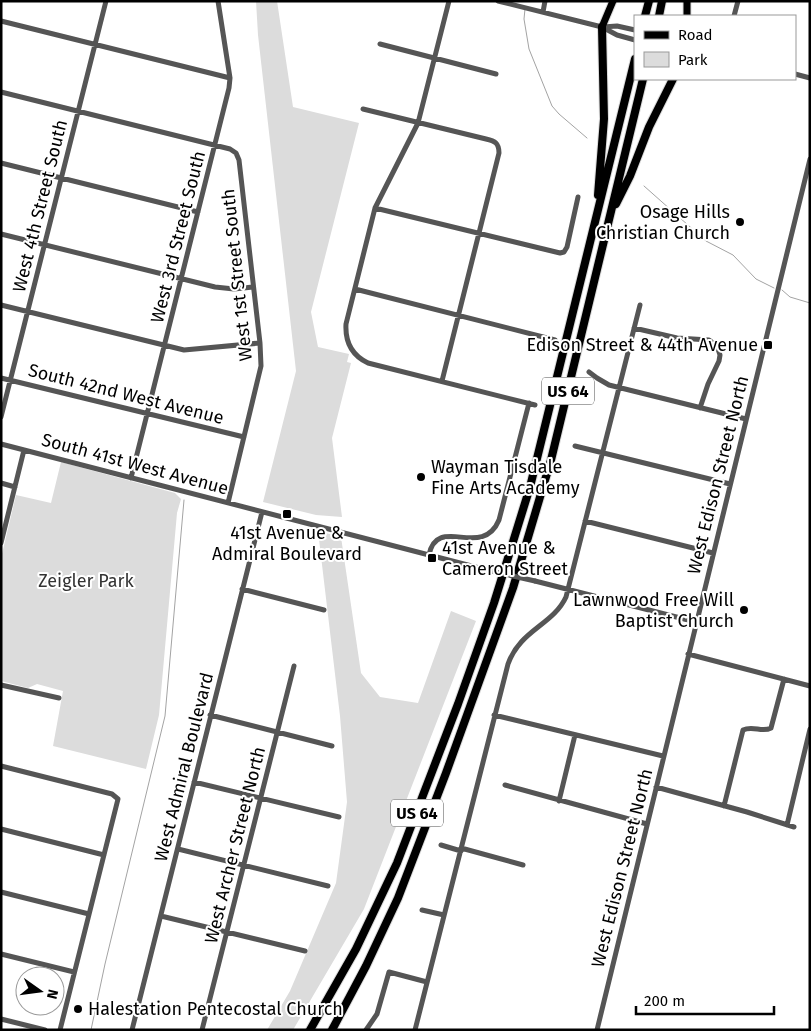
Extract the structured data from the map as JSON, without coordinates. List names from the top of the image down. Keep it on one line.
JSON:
{"streets":{"highway":["US 64"],"street":["West 4th Street South","West 3rd Street South","West 1st Street South","South 42nd West Avenue","South 41st West Avenue","West Edison Street North","West Admiral Boulevard","West Archer Street North"]},"crossings":[["West 4th Street South","West 1st Street South"],["West 4th Street South","South 42nd West Avenue"],["West 3rd Street South","West 1st Street South"],["West 3rd Street South","South 42nd West Avenue"],["West 3rd Street South","South 41st West Avenue"],["West 1st Street South","South 42nd West Avenue"],["West 1st Street South","South 41st West Avenue"],["South 41st West Avenue","West Edison Street North"],["South 41st West Avenue","West Admiral Boulevard"]],"parks":["Zeigler Park"],"places":{"other":["Osage Hills Christian Church","Wayman Tisdale Fine Arts Academy","Lawnwood Free Will Baptist Church","Halestation Pentecostal Church"],"transit":["Edison Street & 44th Avenue","41st Avenue & Admiral Boulevard","41st Avenue & Cameron Street"]},"legend":["Road","Park"],"scale_bar":"200 m","north":"right"}
